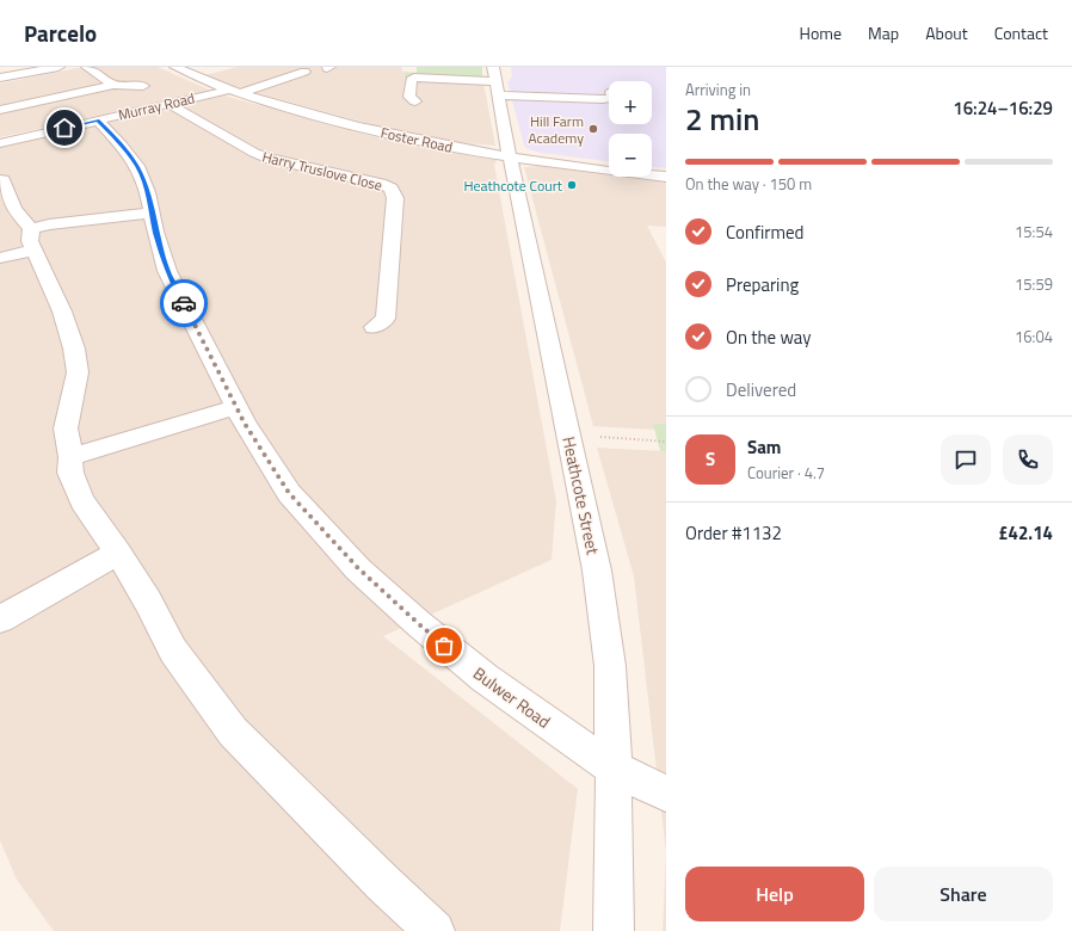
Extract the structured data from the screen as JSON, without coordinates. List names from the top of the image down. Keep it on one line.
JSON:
{"streets":{"street":["Murray Road","Foster Road","Harry Truslove Close","Heathcote Street","Bulwer Road"]},"crossings":[["Murray Road","Foster Road"],["Murray Road","Harry Truslove Close"],["Murray Road","Bulwer Road"],["Foster Road","Heathcote Street"],["Heathcote Street","Bulwer Road"]],"places":["Hill Farm Academy","Heathcote Court"],"page":{"header":"Parcelo","nav":["Home","Map","About","Contact"],"heading":["2 min","Arriving in","16:24–16:29"],"panel":["Sam","Courier · 4.7","Order #1132","£42.14"],"map_buttons":["+","−"],"bar":"On the way · 150 m","list":[["Confirmed","15:54"],["Preparing","15:59"],["On the way","16:04"],"Delivered"],"round":"S","buttons":["Help","Share"]}}
